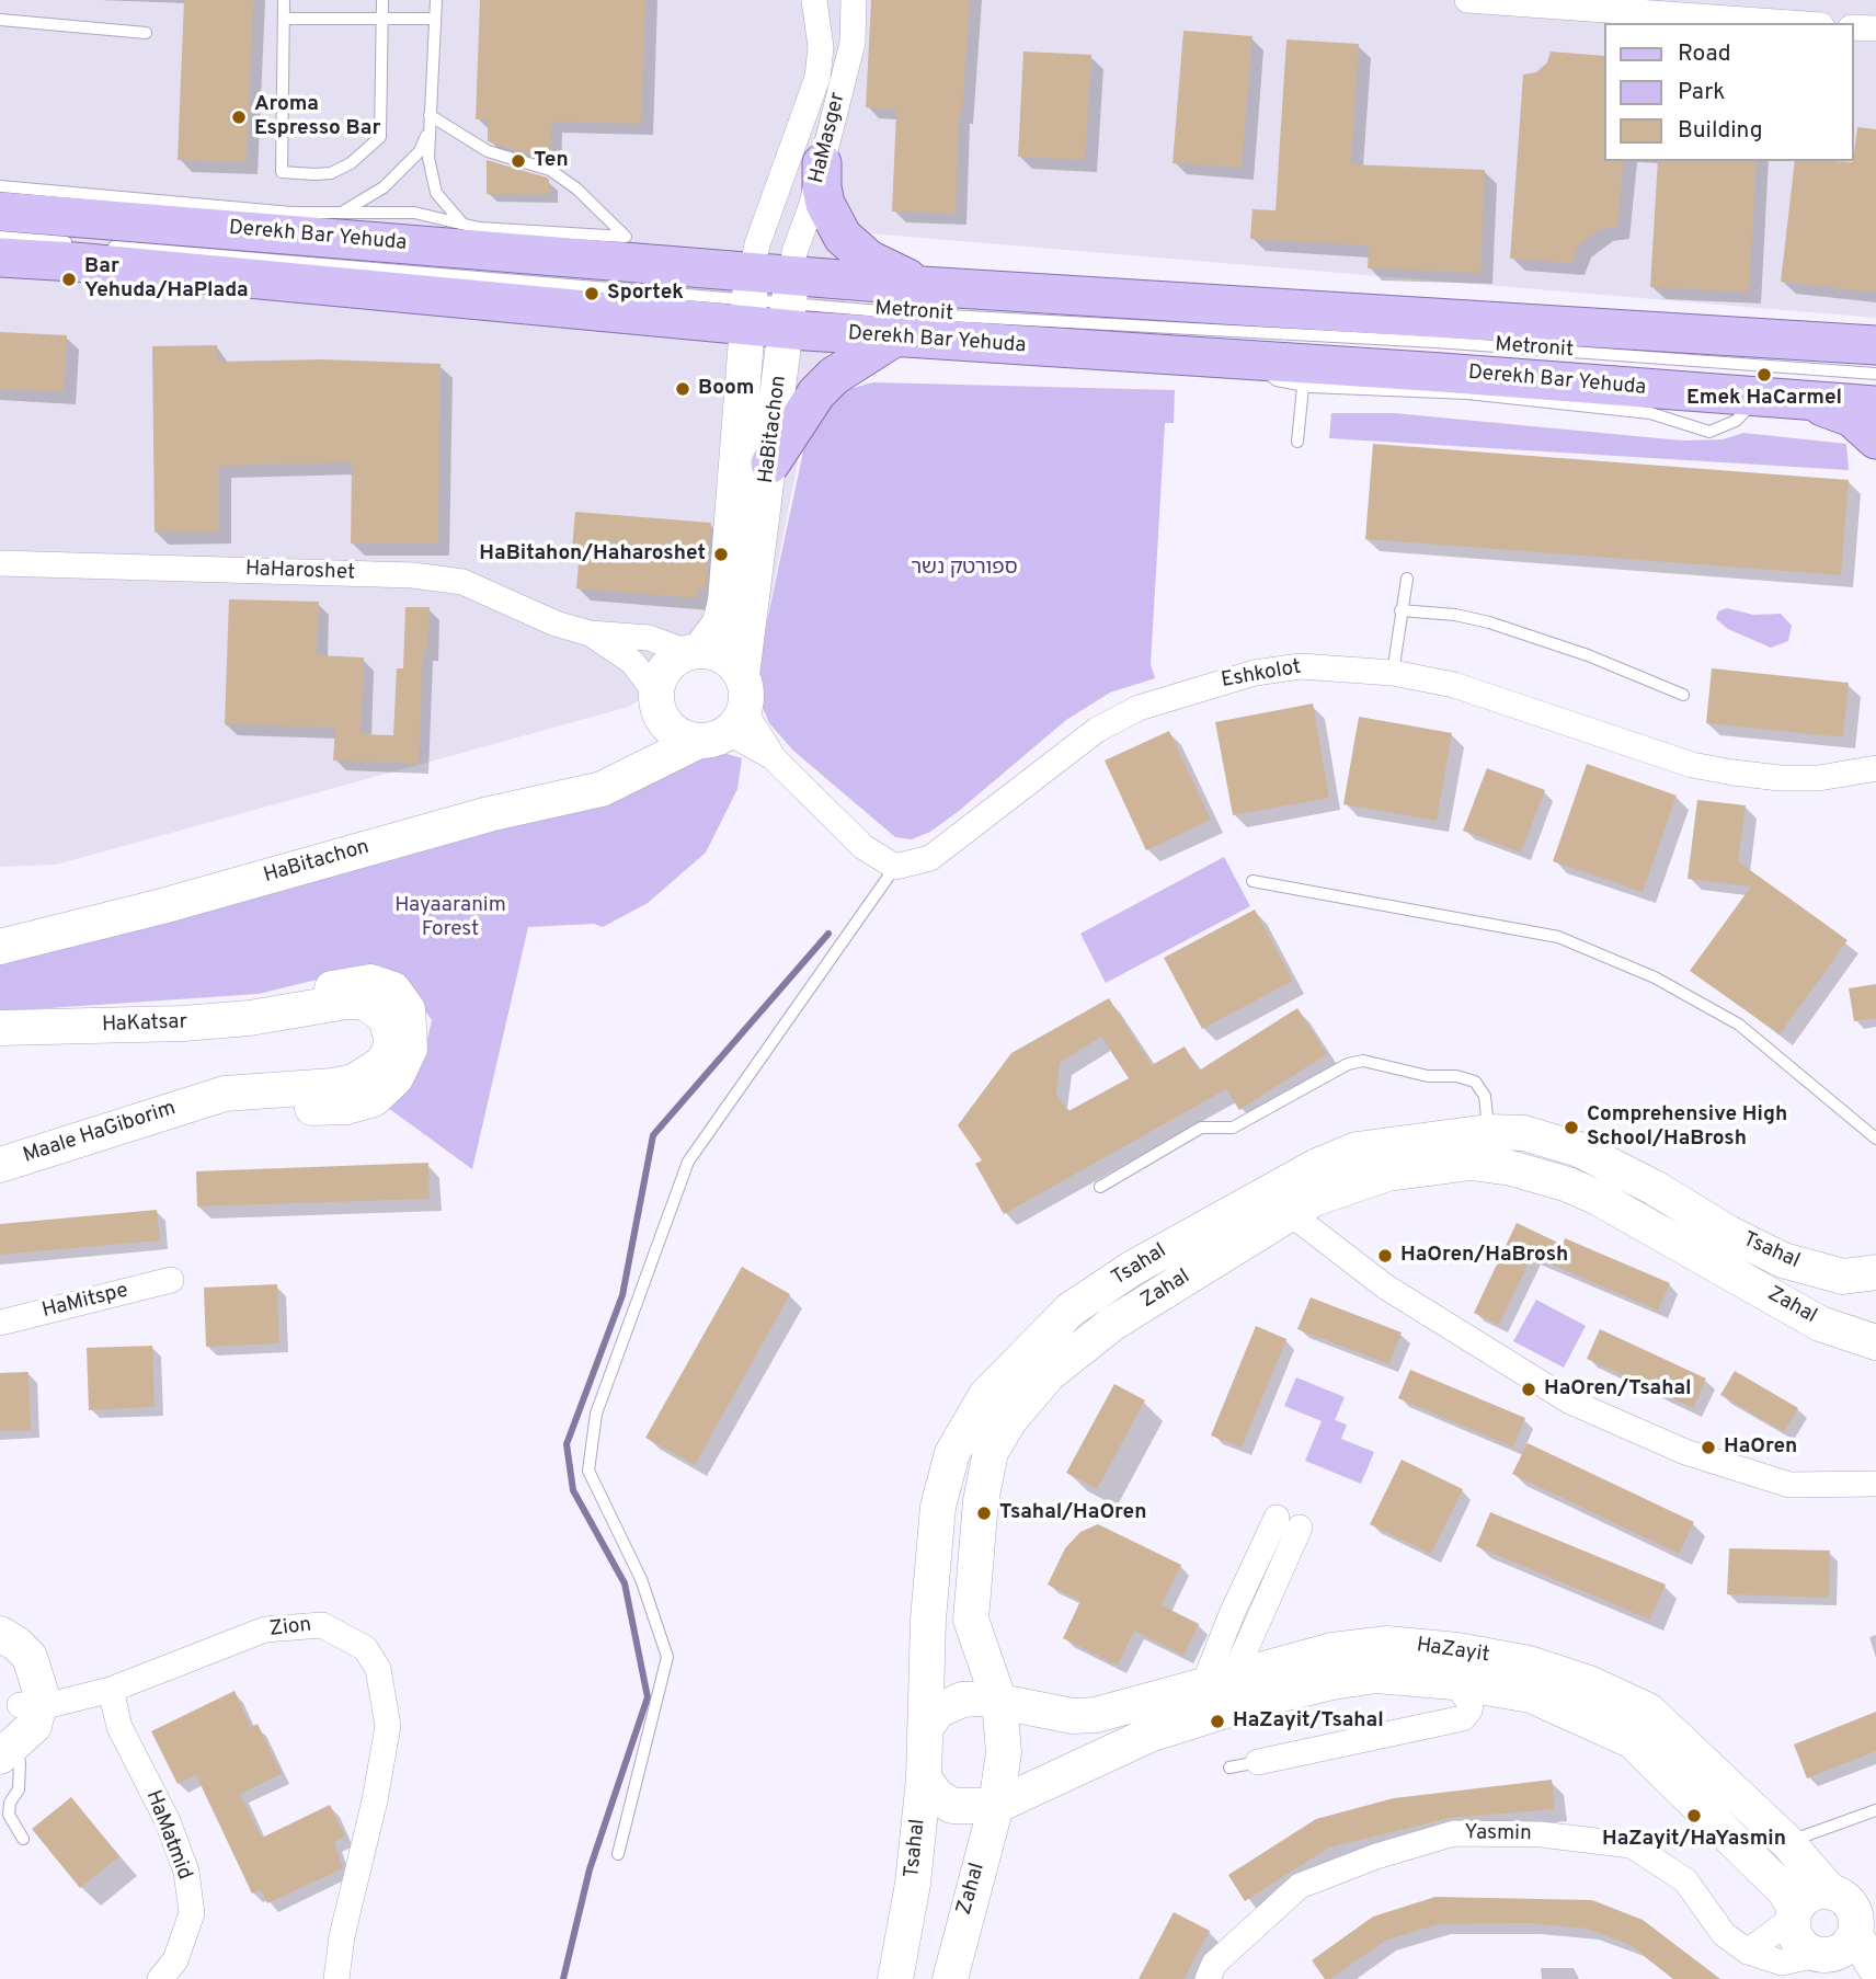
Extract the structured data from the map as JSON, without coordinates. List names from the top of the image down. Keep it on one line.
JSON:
{"streets":{"main road":["Derekh Bar Yehuda"],"street":["HaMasger","HaBitachon","HaHaroshet","Eshkolot","HaKatsar","Maale HaGiborim","Tsahal","Zahal","HaMitspe","Zion","HaZayit","Yasmin","HaMatmid"],"lane":["Metronit"]},"crossings":[["HaMasger","Derekh Bar Yehuda"],["HaMasger","Metronit"],["HaMasger","HaBitachon"],["Derekh Bar Yehuda","Metronit"],["Derekh Bar Yehuda","HaBitachon"],["Metronit","HaBitachon"],["HaBitachon","HaHaroshet"],["HaKatsar","Maale HaGiborim"],["Tsahal","Zahal"],["Tsahal","HaZayit"],["Zahal","HaZayit"],["Zion","HaMatmid"],["HaZayit","Yasmin"]],"parks":["ספורטק נשר","Hayaaranim Forest"],"places":["Aroma Espresso Bar","Ten","Bar Yehuda/HaPlada","Sportek","Emek HaCarmel","Boom","HaBitahon/Haharoshet","Comprehensive High School/HaBrosh","HaOren/HaBrosh","HaOren/Tsahal","HaOren","Tsahal/HaOren","HaZayit/Tsahal","HaZayit/HaYasmin"],"legend":["Road","Park","Building"]}
